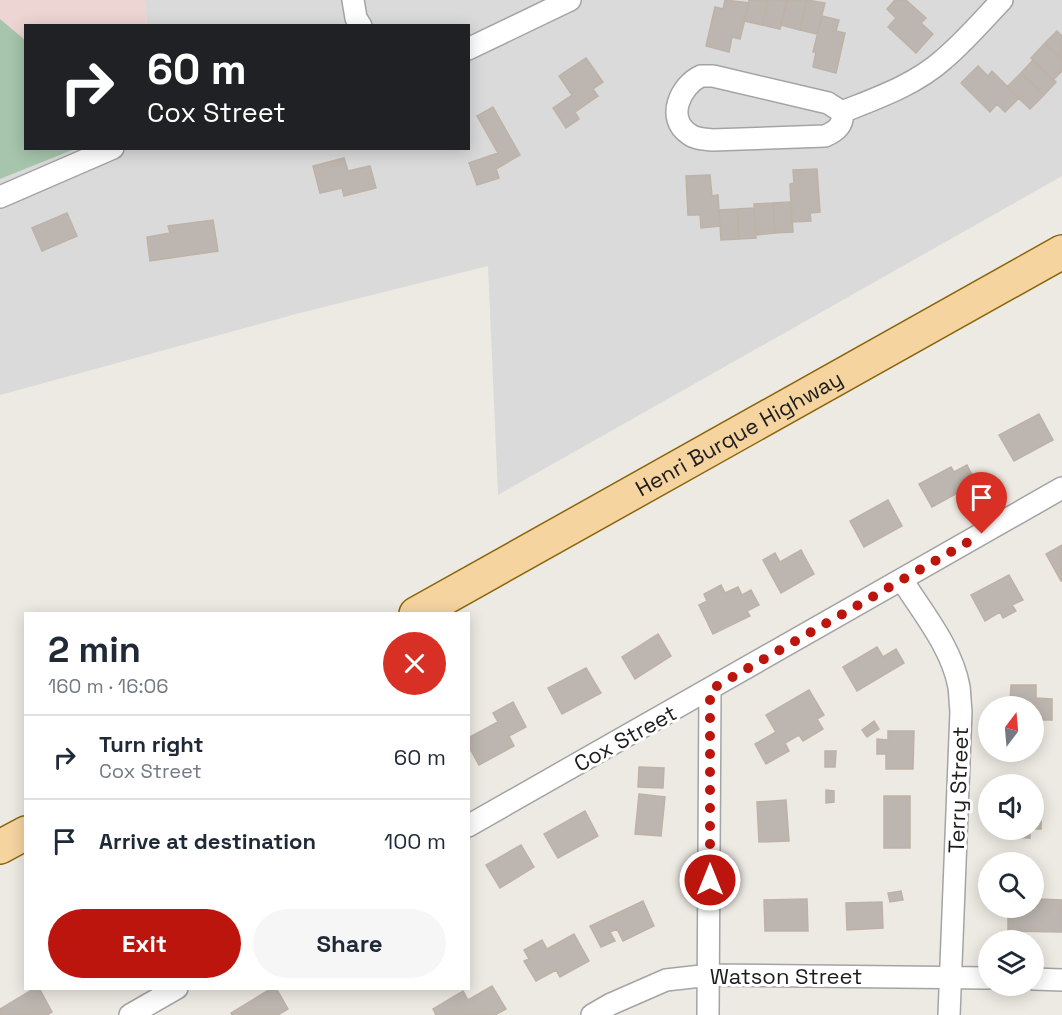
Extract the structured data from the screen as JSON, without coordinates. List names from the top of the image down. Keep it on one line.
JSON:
{"streets":{"main road":["Henri Burque Highway"],"street":["Cox Street","Terry Street","Watson Street"]},"crossings":[["Cox Street","Terry Street"],["Terry Street","Watson Street"]],"north":"top","page":{"turn":["60 m","Cox Street"],"heading":["2 min","160 m · 16:06"],"list":[{"name":"Turn right","note":"Cox Street","value":"60 m"},{"name":"Arrive at destination","value":"100 m"}],"buttons":["Exit","Share"]}}
